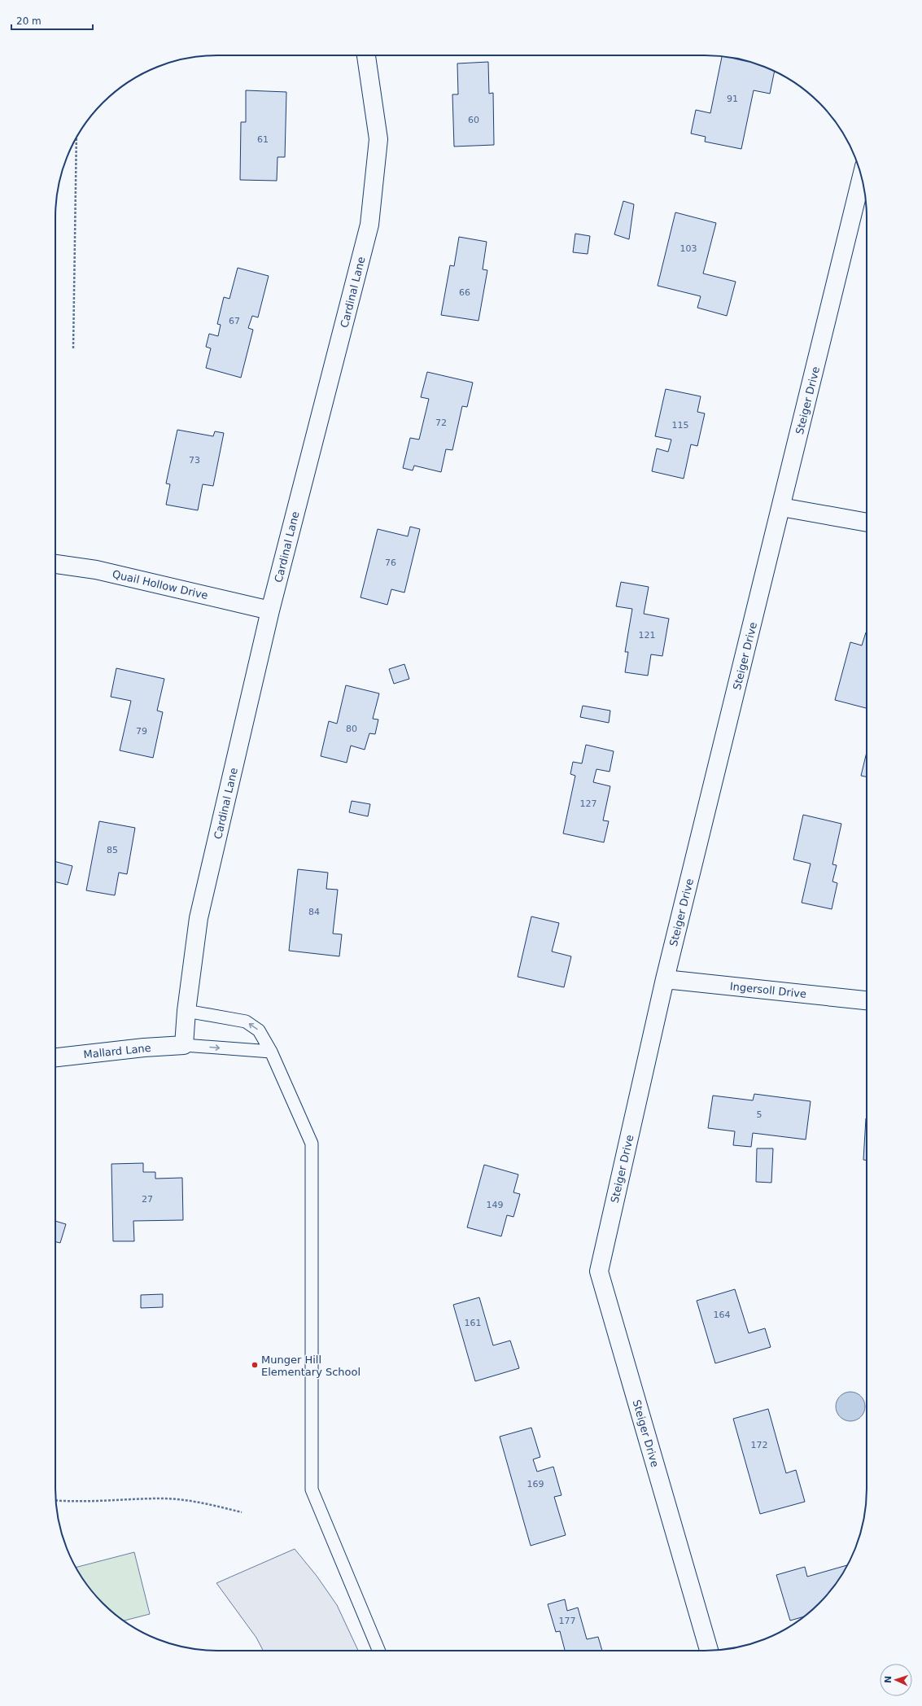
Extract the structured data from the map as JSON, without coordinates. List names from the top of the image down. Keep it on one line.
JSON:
{"streets":{"street":["Cardinal Lane","Steiger Drive","Quail Hollow Drive","Ingersoll Drive","Mallard Lane"]},"crossings":[["Cardinal Lane","Quail Hollow Drive"],["Cardinal Lane","Mallard Lane"],["Steiger Drive","Ingersoll Drive"]],"places":["Munger Hill Elementary School"],"house_numbers":["91","60","61","103","66","67","72","115","73","76","121","80","79","127","85","84","5","27","149","164","161","172","169","177"],"scale_bar":"20 m","north":"left"}
